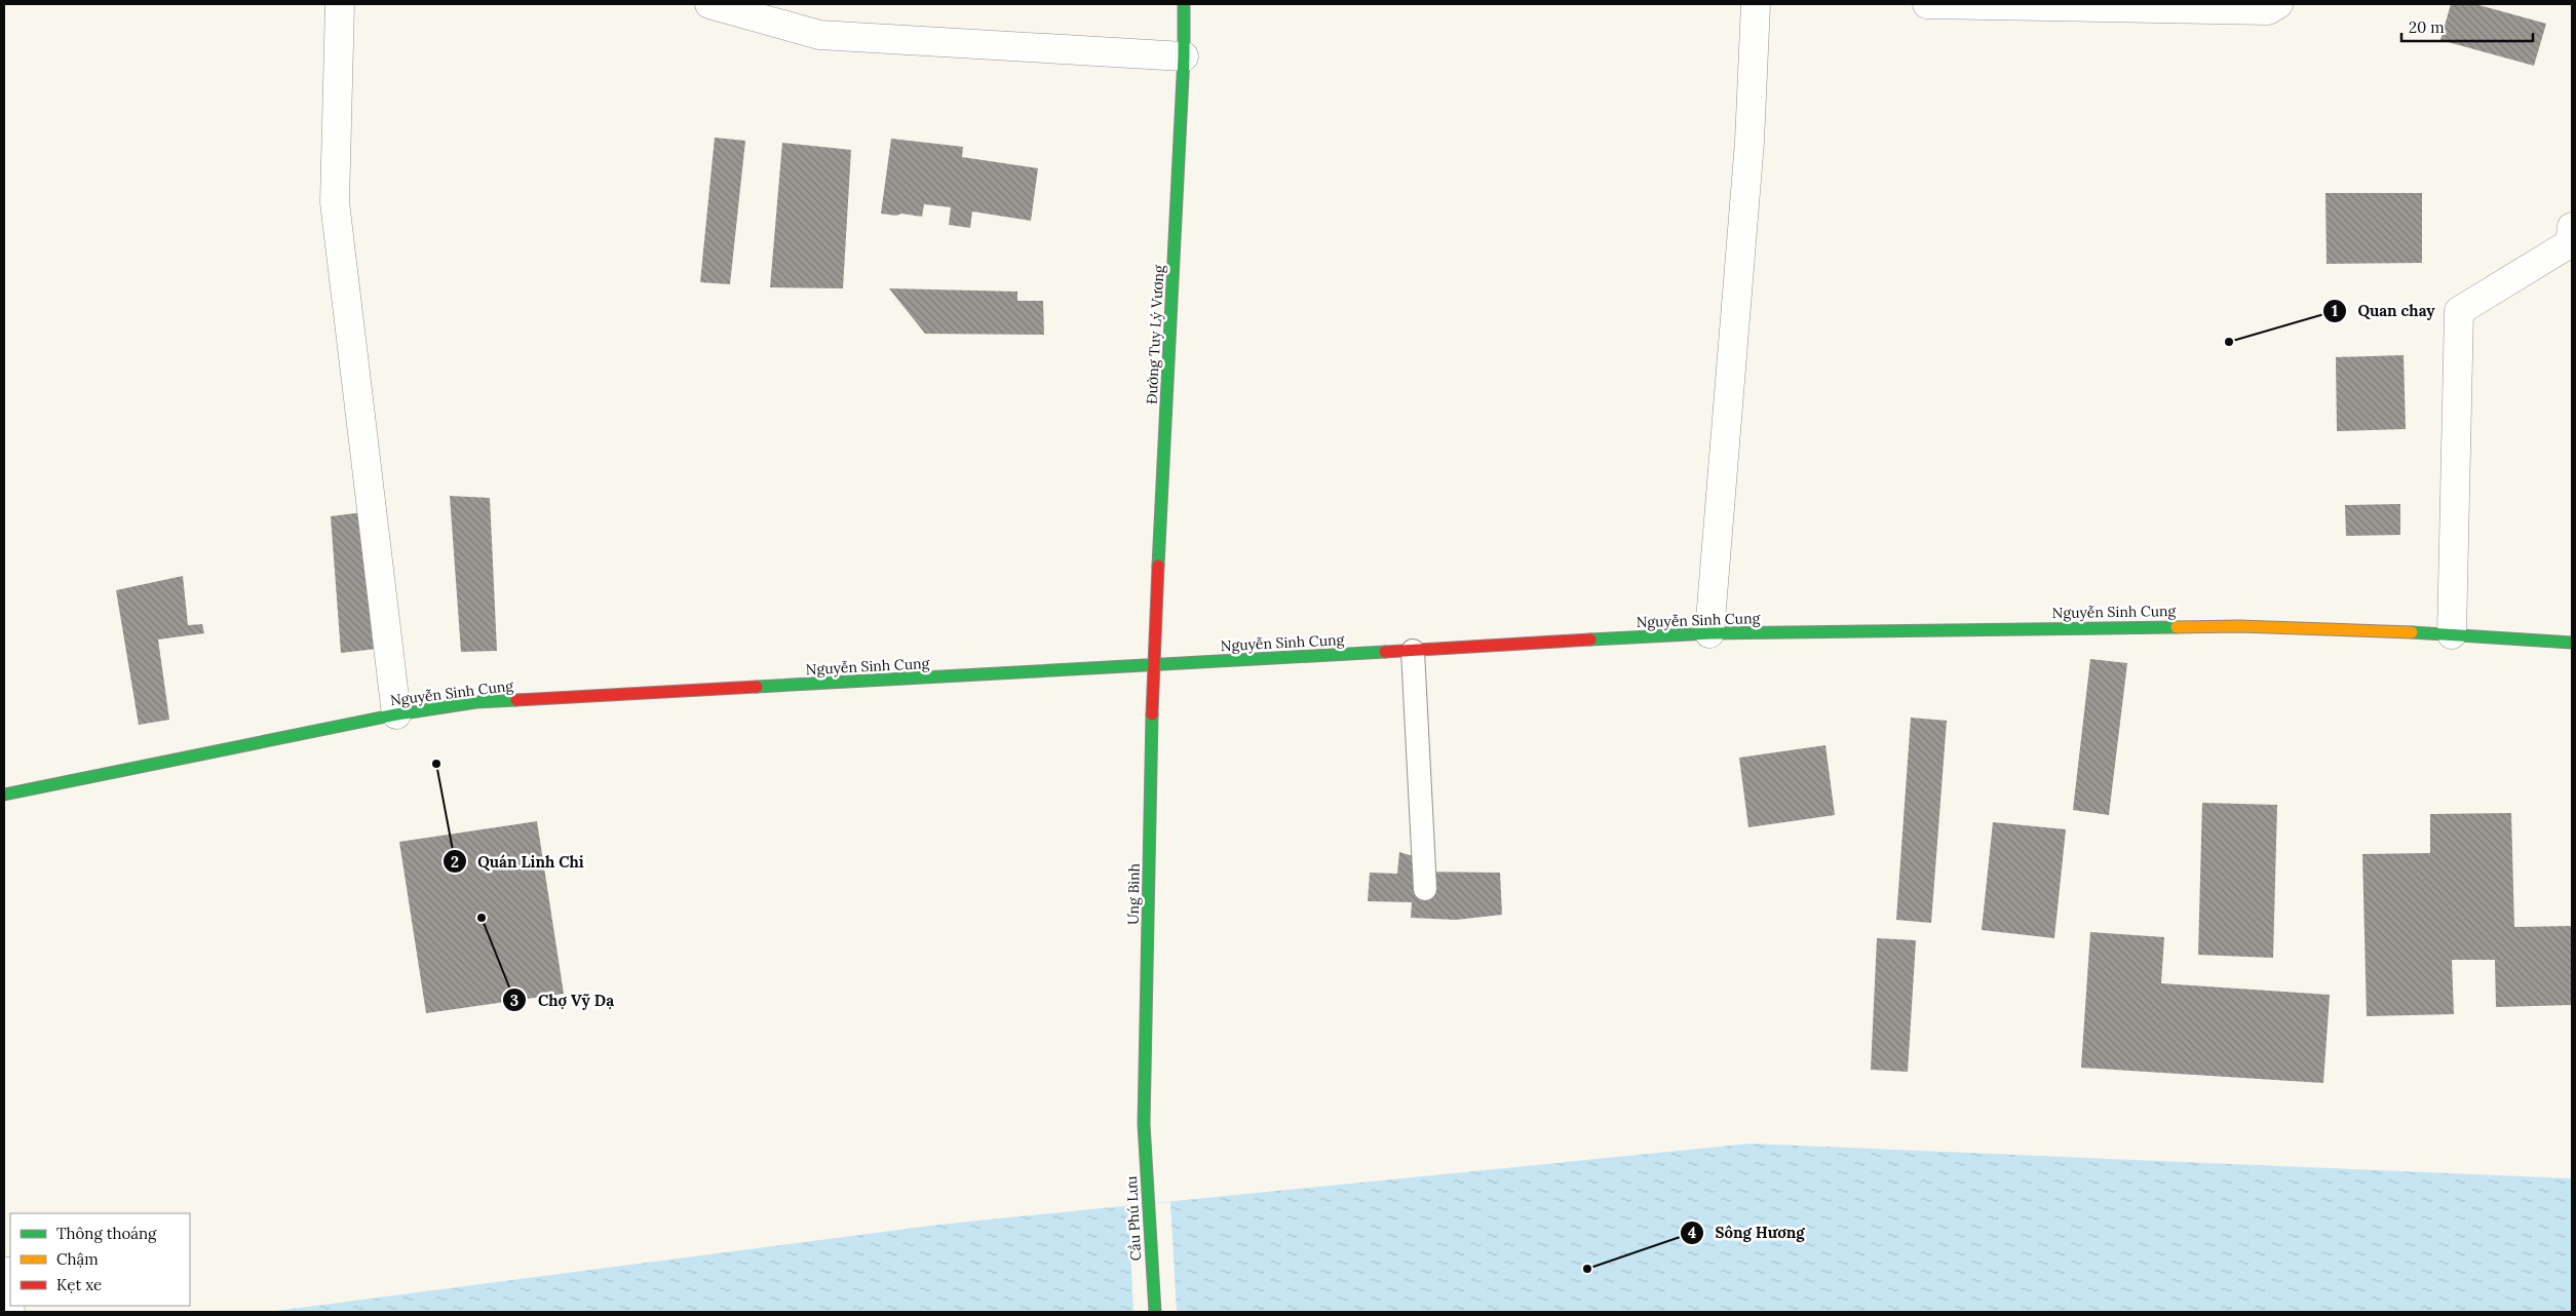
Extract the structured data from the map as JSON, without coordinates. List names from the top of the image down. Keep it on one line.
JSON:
{"streets":{"main road":["Đường Tuy Lý Vương","Nguyễn Sinh Cung","Ưng Bình","Cầu Phú Lưu"]},"crossings":[["Đường Tuy Lý Vương","Nguyễn Sinh Cung"],["Đường Tuy Lý Vương","Ưng Bình"],["Nguyễn Sinh Cung","Ưng Bình"],["Ưng Bình","Cầu Phú Lưu"]],"places":["Quan chay","Quán Linh Chi","Chợ Vỹ Dạ","Sông Hương"],"legend":["Thông thoáng","Chậm","Kẹt xe"],"scale_bar":"20 m"}
